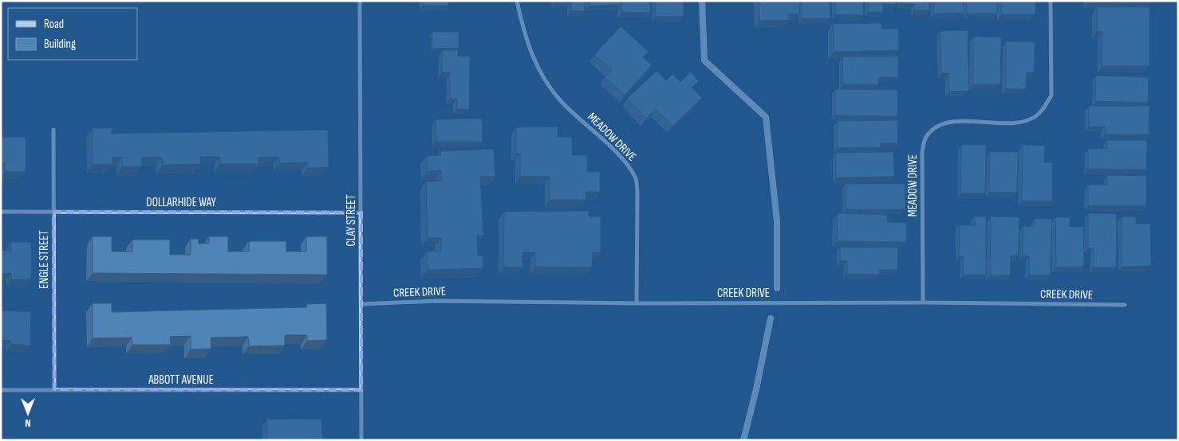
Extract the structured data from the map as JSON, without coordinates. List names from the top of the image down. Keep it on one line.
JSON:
{"streets":{"street":["MEADOW DRIVE","DOLLARHIDE WAY","CLAY STREET","ENGLE STREET","CREEK DRIVE","ABBOTT AVENUE"]},"crossings":[["MEADOW DRIVE","CREEK DRIVE"],["DOLLARHIDE WAY","CLAY STREET"],["DOLLARHIDE WAY","ENGLE STREET"],["CLAY STREET","CREEK DRIVE"],["CLAY STREET","ABBOTT AVENUE"],["ENGLE STREET","ABBOTT AVENUE"]],"legend":["Road","Building"],"north":"bottom"}
